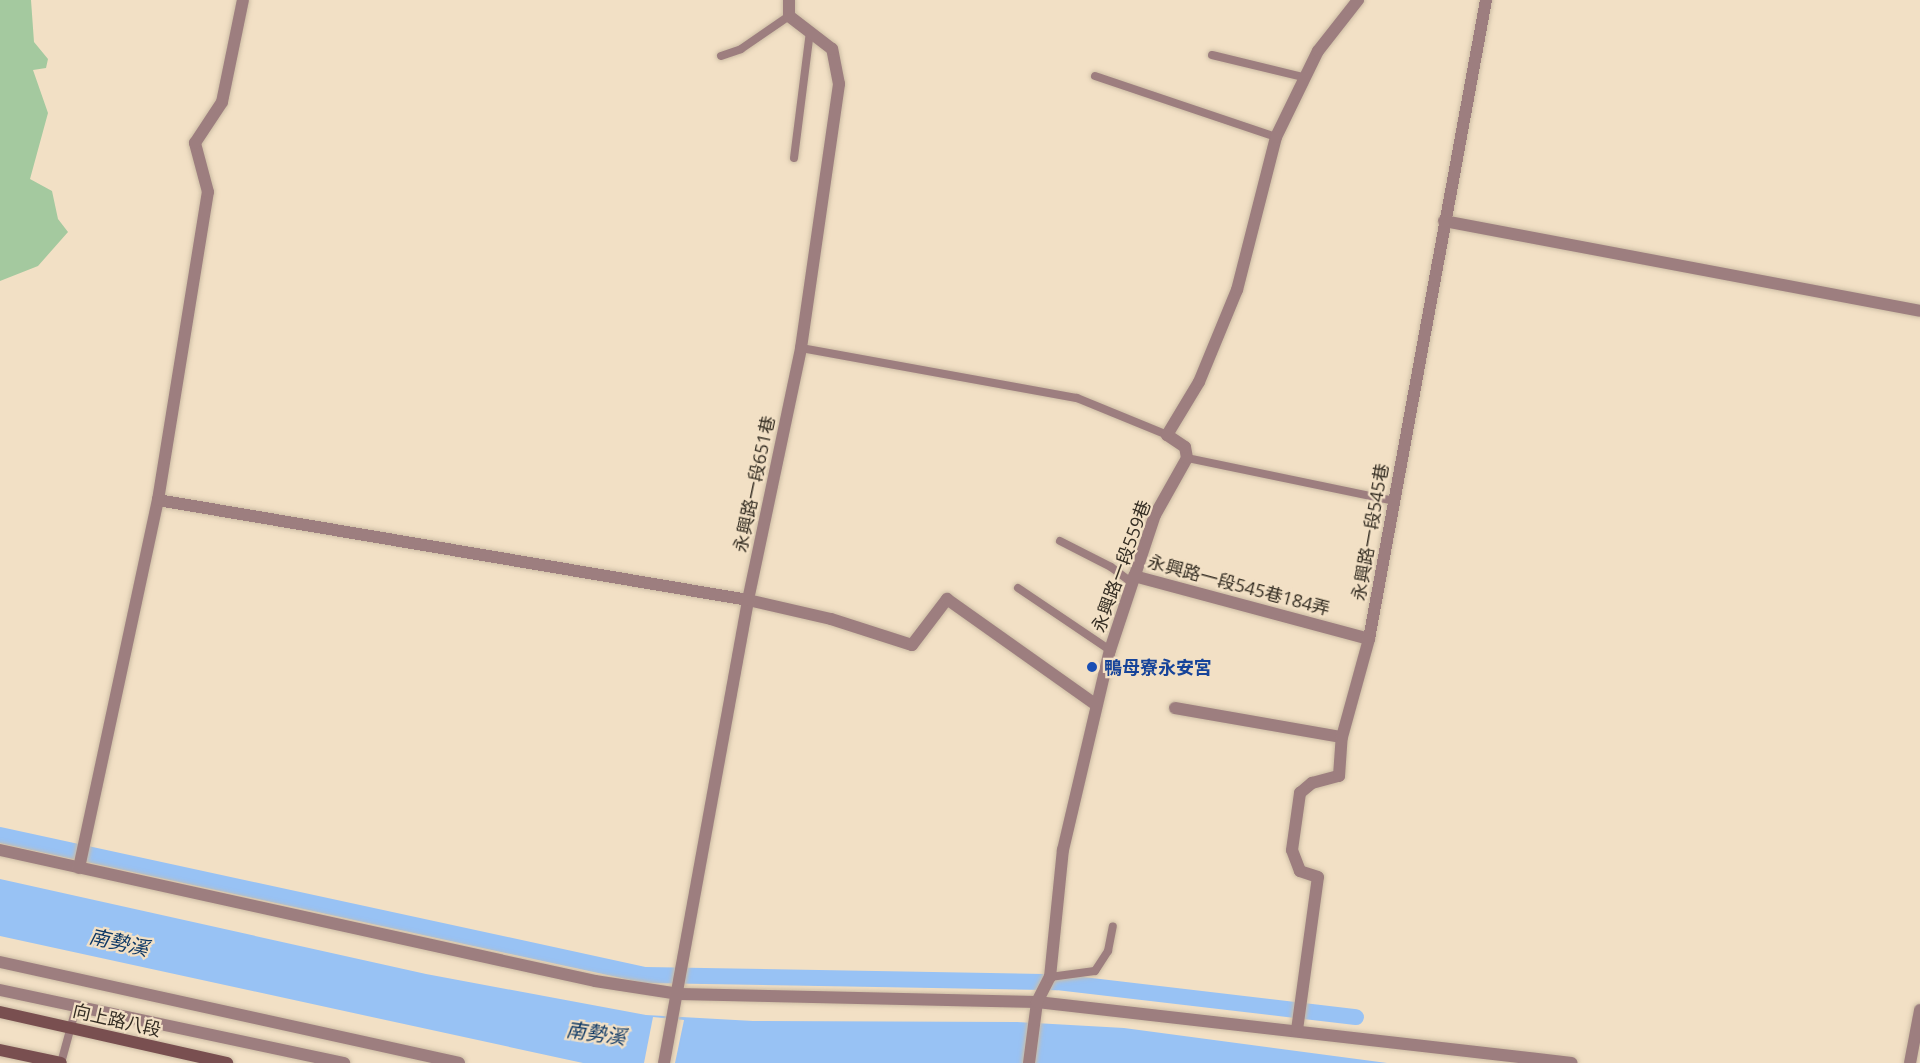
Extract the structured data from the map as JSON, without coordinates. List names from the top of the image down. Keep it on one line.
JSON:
{"streets":{"main road":["向上路八段"],"street":["永興路一段651巷","永興路一段545巷","永興路一段559巷","永興路一段545巷184弄"]},"crossings":[["永興路一段545巷","永興路一段545巷184弄"],["永興路一段559巷","永興路一段545巷184弄"]],"water":["南勢溪"],"places":["鴨母寮永安宮"]}
